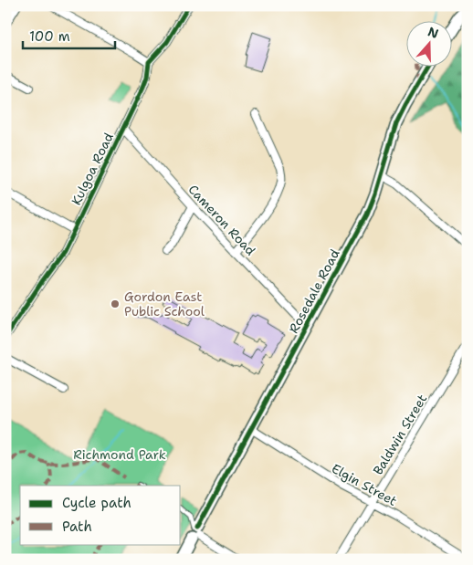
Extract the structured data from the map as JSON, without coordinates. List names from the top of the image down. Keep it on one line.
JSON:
{"streets":{"street":["Kulgoa Road","Cameron Road","Rosedale Road","Baldwin Street","Elgin Street"]},"crossings":[["Kulgoa Road","Cameron Road"],["Cameron Road","Rosedale Road"],["Rosedale Road","Elgin Street"],["Baldwin Street","Elgin Street"]],"parks":["Richmond Park"],"places":["Gordon East Public School"],"legend":["Cycle path","Path"],"scale_bar":"100 m","north":"top"}
